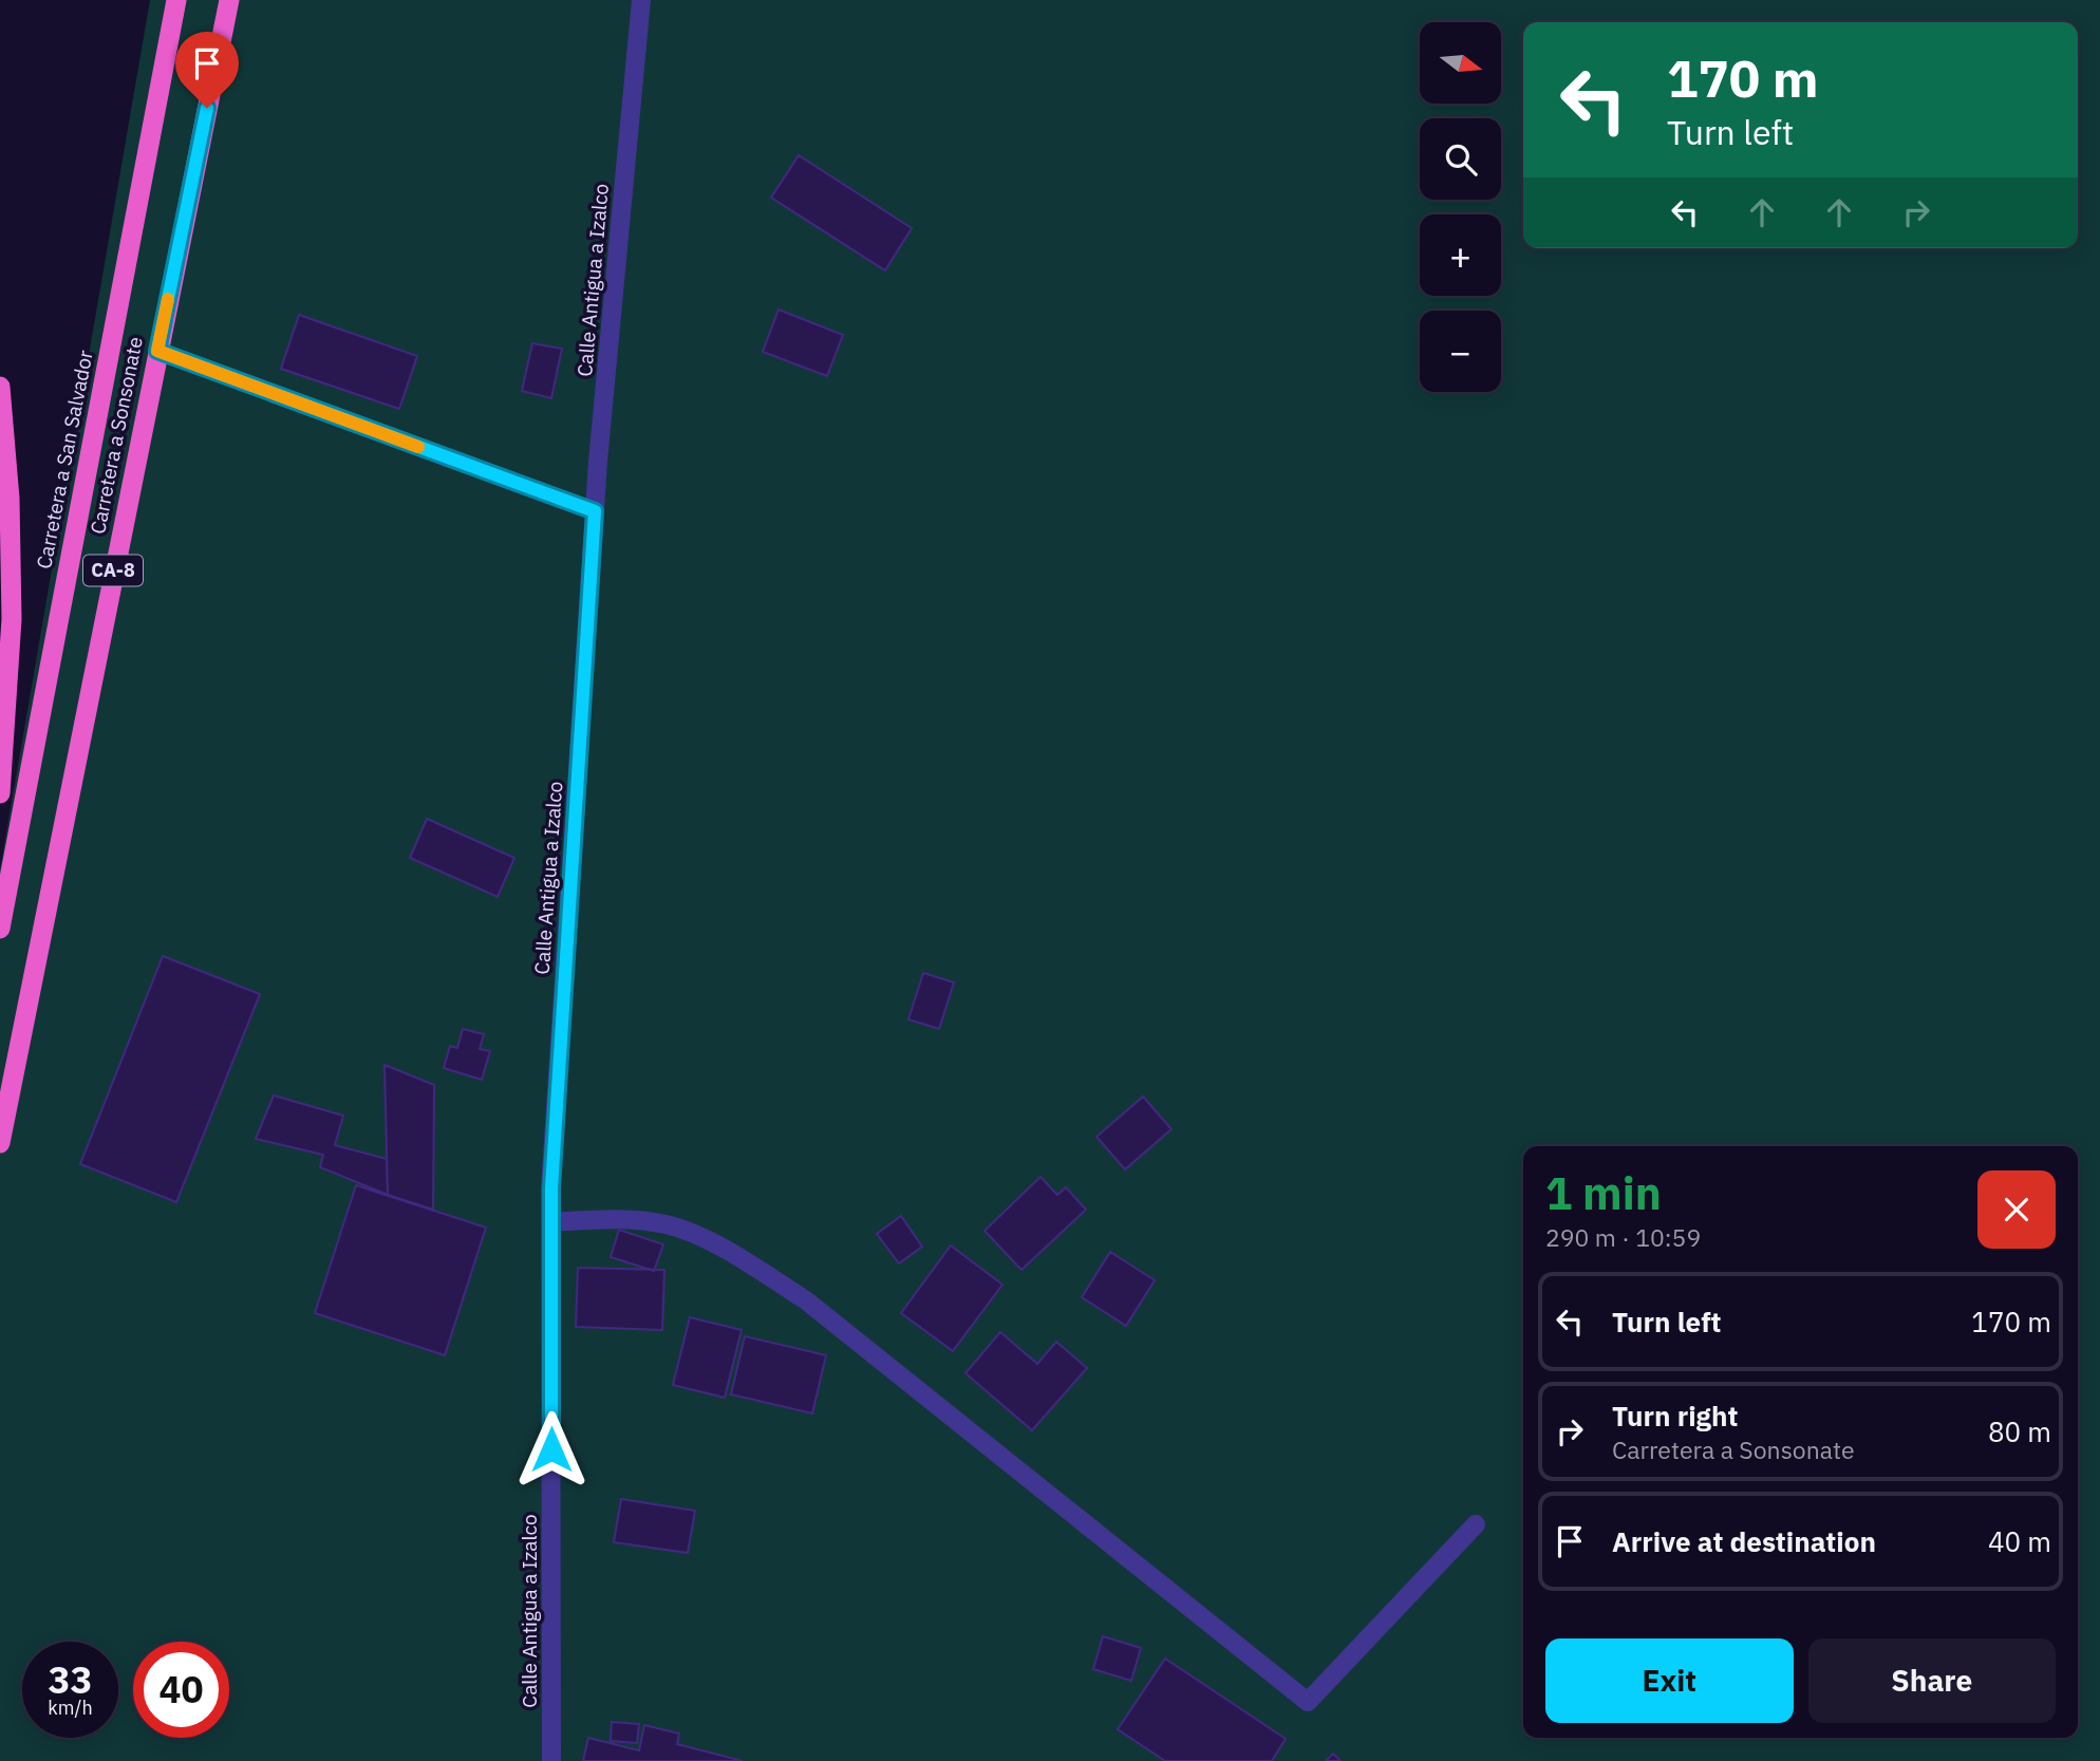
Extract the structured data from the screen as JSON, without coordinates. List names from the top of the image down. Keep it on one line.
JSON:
{"streets":{"highway":["Carretera a Sonsonate","Carretera a San Salvador","CA-8"],"street":["Calle Antigua a Izalco"]},"north":"right","page":{"map_buttons":["+","−"],"turn":["170 m","Turn left"],"heading":["1 min","290 m · 10:59"],"list":[{"name":"Turn left","value":"170 m"},{"name":"Turn right","note":"Carretera a Sonsonate","value":"80 m"},{"name":"Arrive at destination","value":"40 m"}],"buttons":["Exit","Share"],"speed":"33 km/h","limit":"40"}}
